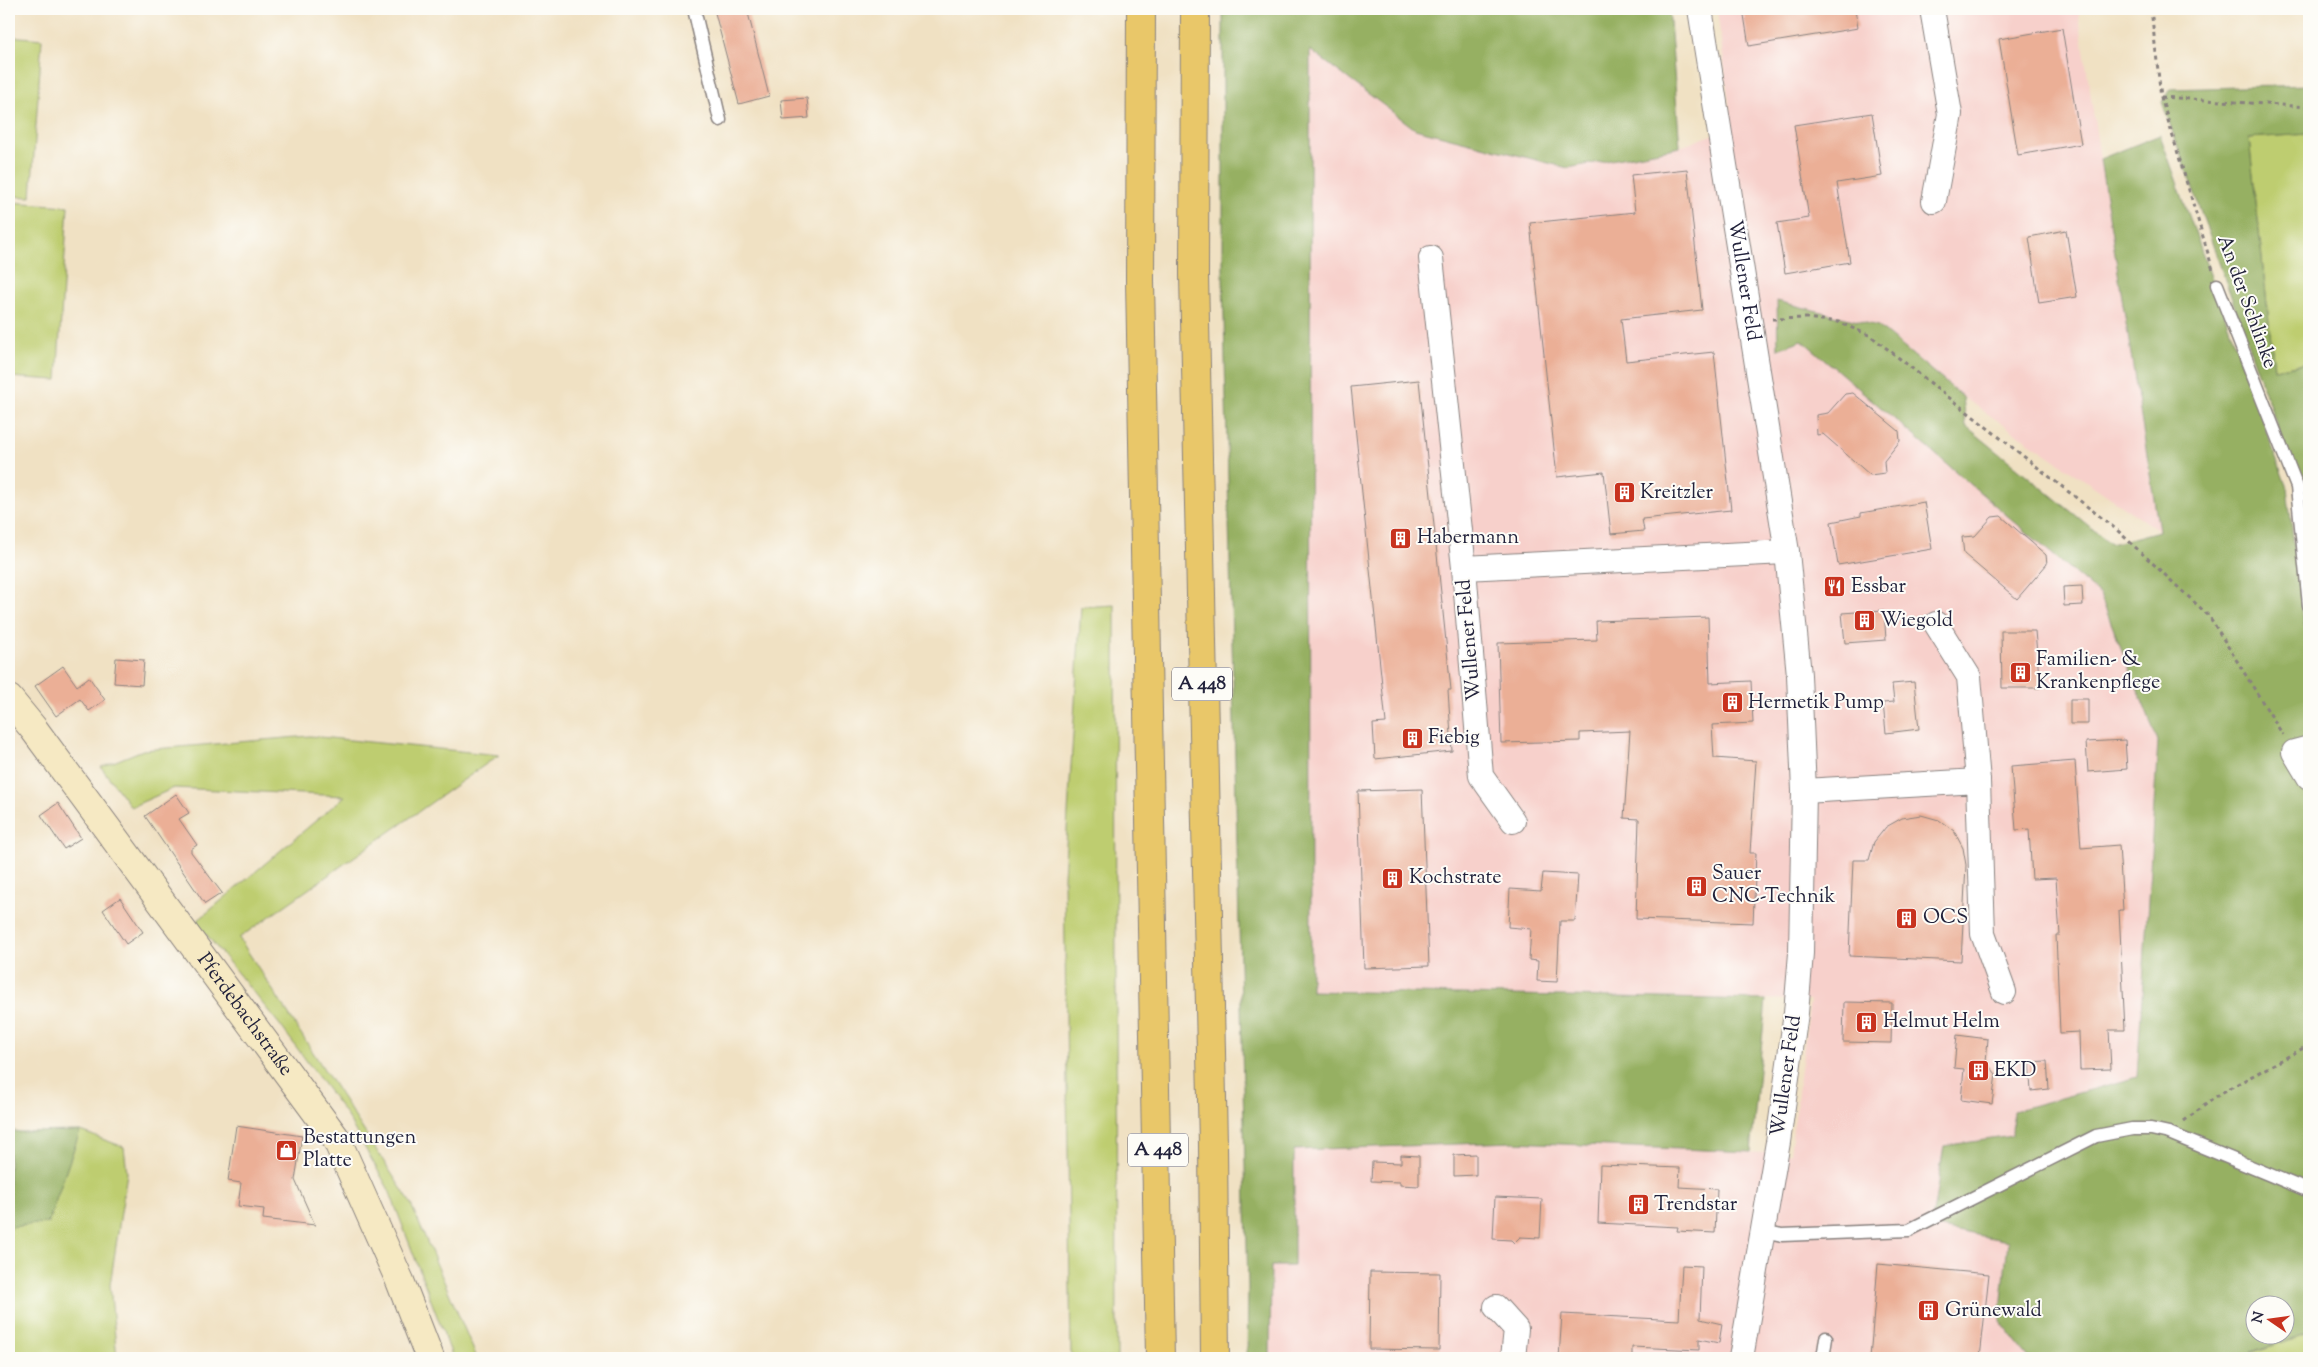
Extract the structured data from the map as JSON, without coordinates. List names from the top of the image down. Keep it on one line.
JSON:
{"streets":{"highway":["A 448"],"main road":["Pferdebachstraße"],"street":["Wullener Feld"],"lane":["An der Schlinke"]},"places":{"building":["Kreitzler","Habermann","Wiegold","Familien- & Krankenpflege","Hermetik Pump","Fiebig","Kochstrate","Sauer CNC-Technik","OCS","Helmut Helm","EKD","Trendstar","Grünewald"],"restaurant":["Essbar"],"shop":["Bestattungen Platte"]},"north":"left"}
